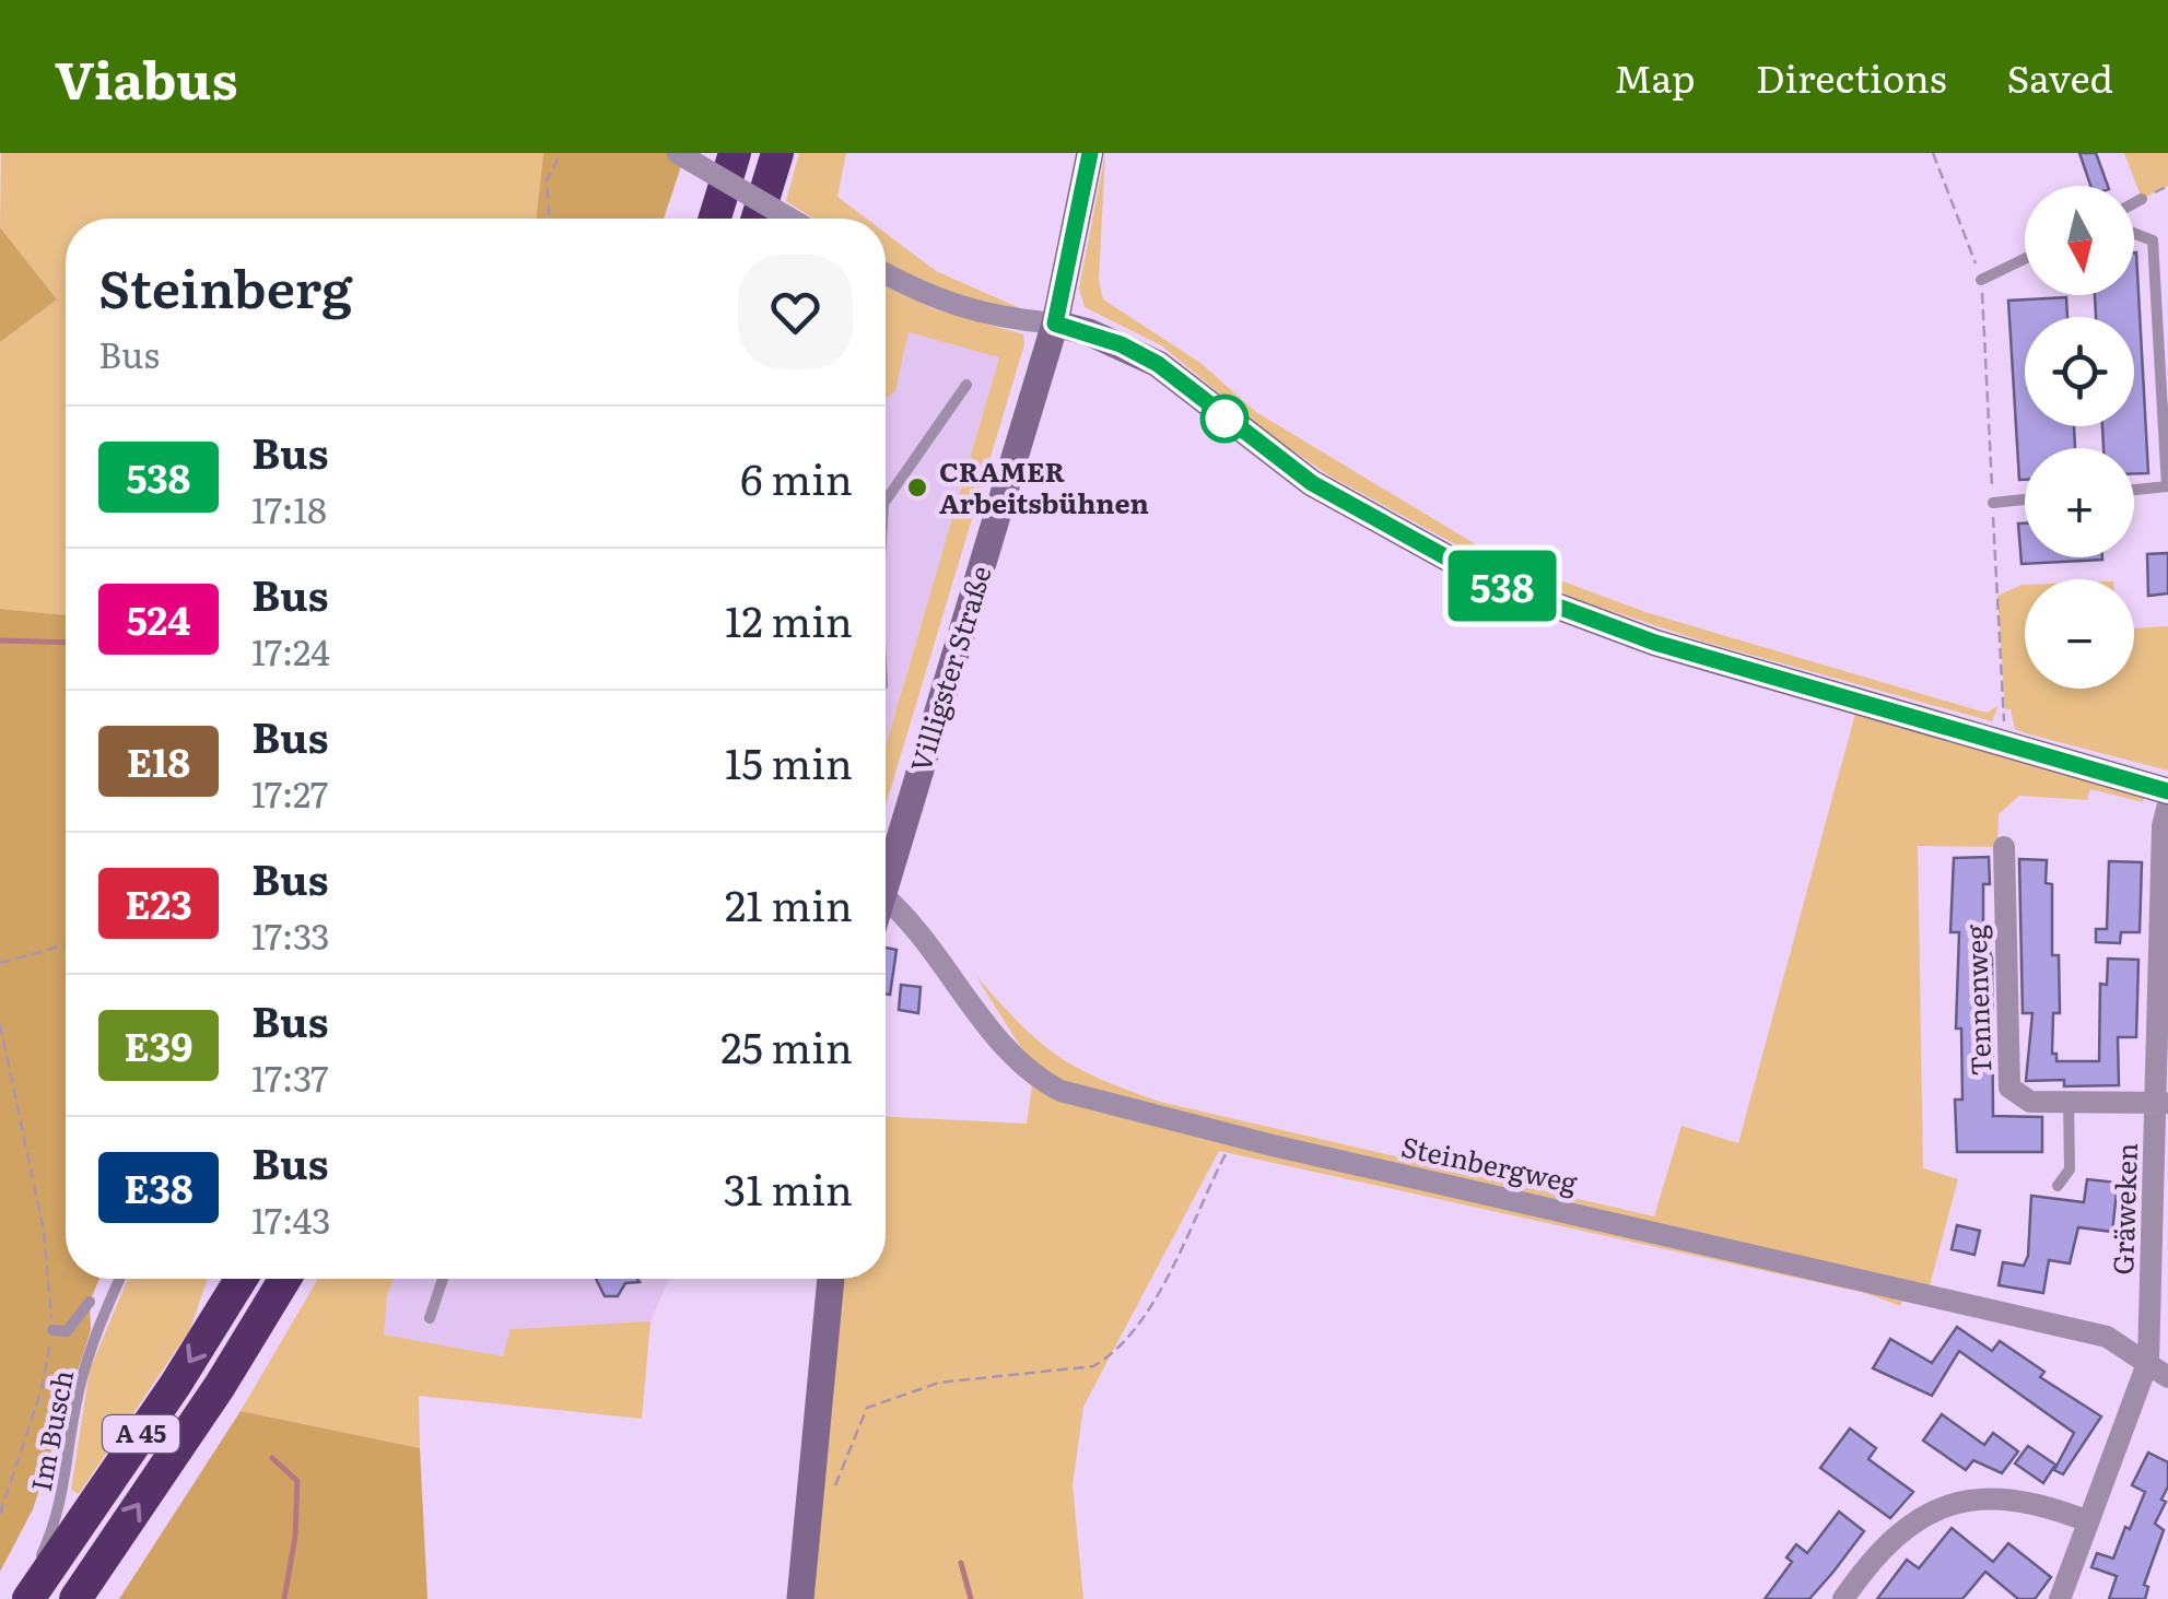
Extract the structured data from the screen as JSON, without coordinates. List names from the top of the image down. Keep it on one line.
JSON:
{"streets":{"highway":["A 45"],"street":["Villigster Straße","Tennenweg","Steinbergweg","Gräweken"],"lane":["Im Busch"]},"crossings":[["Tennenweg","Gräweken"],["Steinbergweg","Gräweken"]],"places":["CRAMER Arbeitsbühnen"],"lines":["bus line 538"],"north":"bottom","page":{"header":"Viabus","nav":["Map","Directions","Saved"],"on_map":"538","map_buttons":["+","−"],"heading":["Steinberg","Bus"],"list":[{"mark":"538","name":"Bus","note":"17:18","value":"6 min"},{"mark":"524","name":"Bus","note":"17:24","value":"12 min"},{"mark":"E18","name":"Bus","note":"17:27","value":"15 min"},{"mark":"E23","name":"Bus","note":"17:33","value":"21 min"},{"mark":"E39","name":"Bus","note":"17:37","value":"25 min"},{"mark":"E38","name":"Bus","note":"17:43","value":"31 min"}]}}
